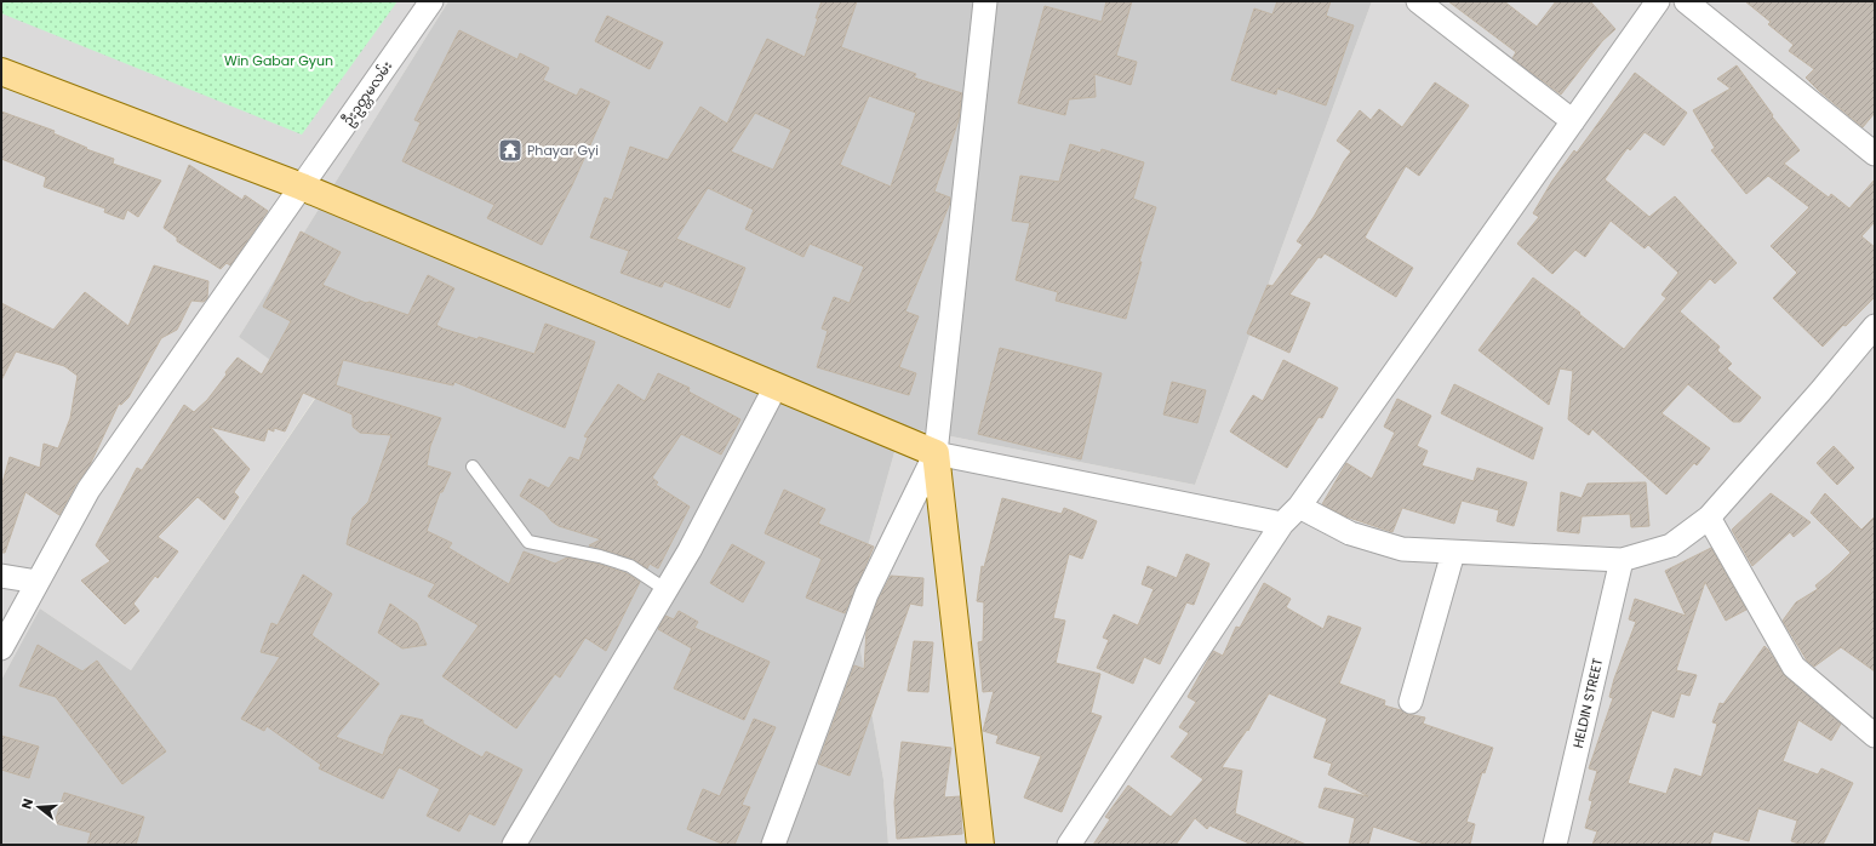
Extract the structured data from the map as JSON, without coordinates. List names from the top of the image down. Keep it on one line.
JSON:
{"streets":{"street":["ဦးဥတ္တမလမ်း","HELDIN STREET"]},"parks":["Win Gabar Gyun"],"places":{"temple":["Phayar Gyi"]},"north":"left"}
